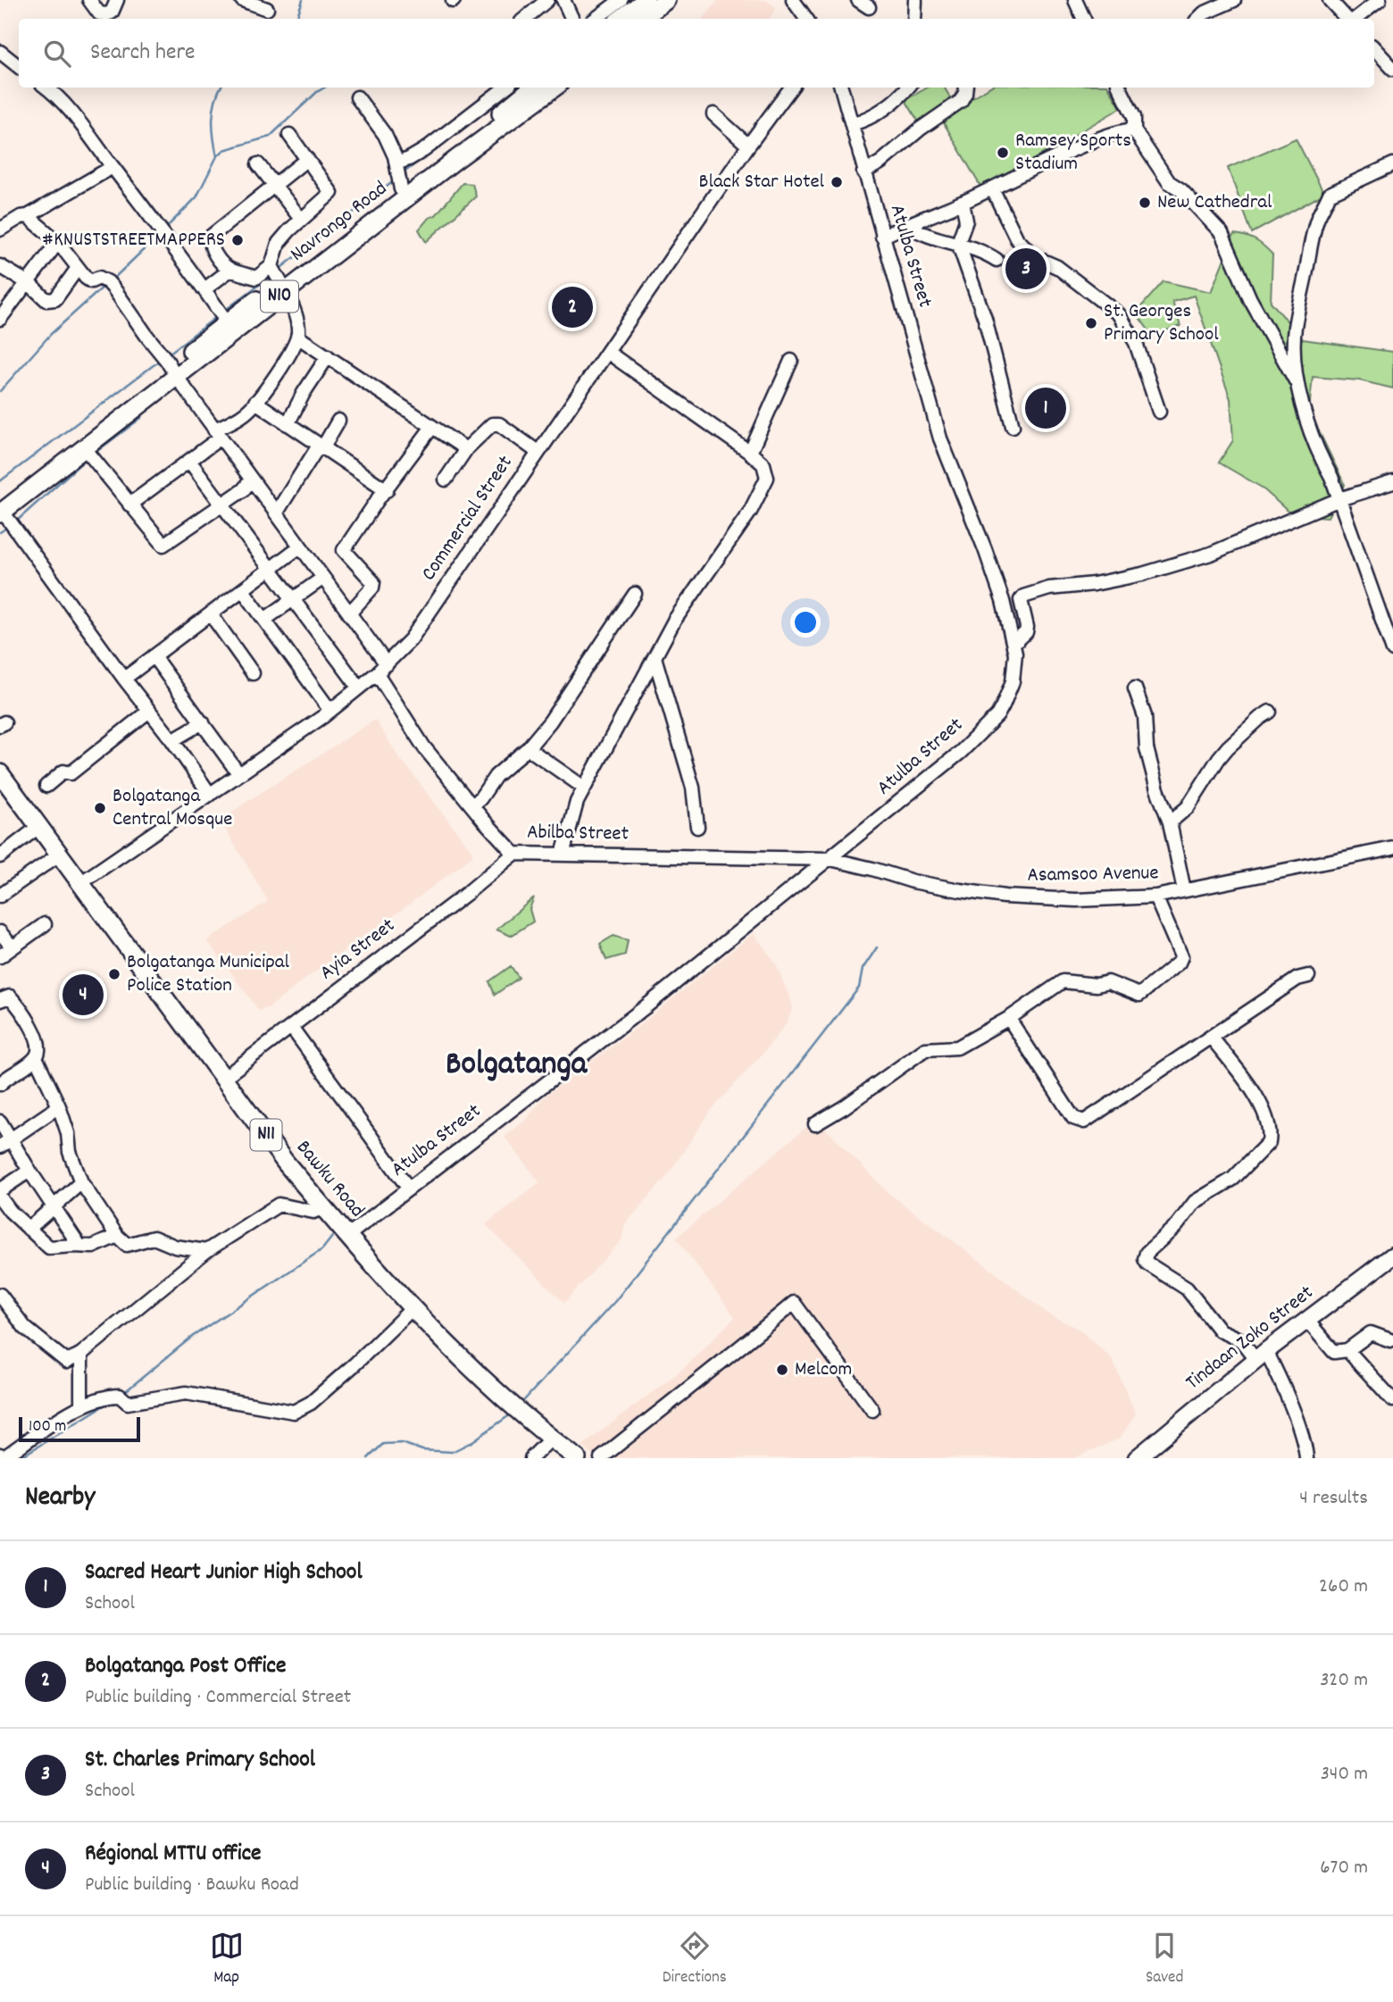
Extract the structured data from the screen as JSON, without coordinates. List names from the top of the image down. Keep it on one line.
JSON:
{"streets":{"highway":["Navrongo Road","N10","N11","Bawku Road"],"main road":["Tindaan Zoko Street"],"street":["Atulba Street","Commercial Street","Abilba Street","Asamsoo Avenue","Ayia Street"]},"crossings":[["Navrongo Road","Abilba Street"],["Atulba Street","Abilba Street"],["Atulba Street","Asamsoo Avenue"],["Atulba Street","Bawku Road"],["Commercial Street","Abilba Street"],["Commercial Street","Bawku Road"],["Abilba Street","Asamsoo Avenue"],["Abilba Street","Ayia Street"],["Ayia Street","Bawku Road"]],"districts":["Bolgatanga"],"places":["Ramsey Sports Stadium","Black Star Hotel","New Cathedral","#KNUSTSTREETMAPPERS","St. Georges Primary School","Bolgatanga Central Mosque","Bolgatanga Municipal Police Station","Melcom"],"scale_bar":"100 m","page":{"search":"Search here","pins":["3","2","1","4"],"scale":"100 m","heading":["Nearby","4 results"],"list":[{"mark":"1","name":"Sacred Heart Junior High School","note":"School","value":"260 m"},{"mark":"2","name":"Bolgatanga Post Office","note":"Public building · Commercial Street","value":"320 m"},{"mark":"3","name":"St. Charles Primary School","note":"School","value":"340 m"},{"mark":"4","name":"Régional MTTU office","note":"Public building · Bawku Road","value":"670 m"}],"nav":["Map","Directions","Saved"]}}
